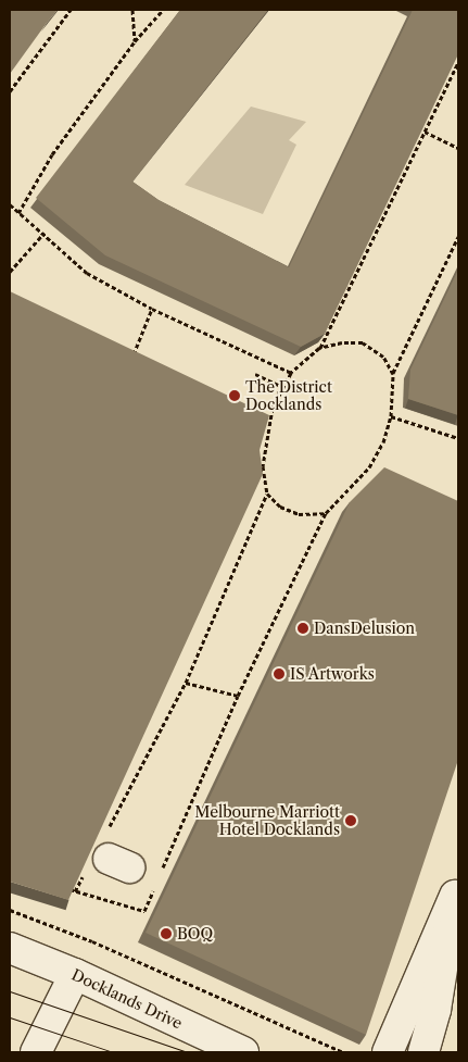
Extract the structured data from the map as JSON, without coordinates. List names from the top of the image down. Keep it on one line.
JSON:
{"streets":{"street":["Docklands Drive"]},"places":["The District Docklands","DansDelusion","IS Artworks","Melbourne Marriott Hotel Docklands","BOQ"]}
